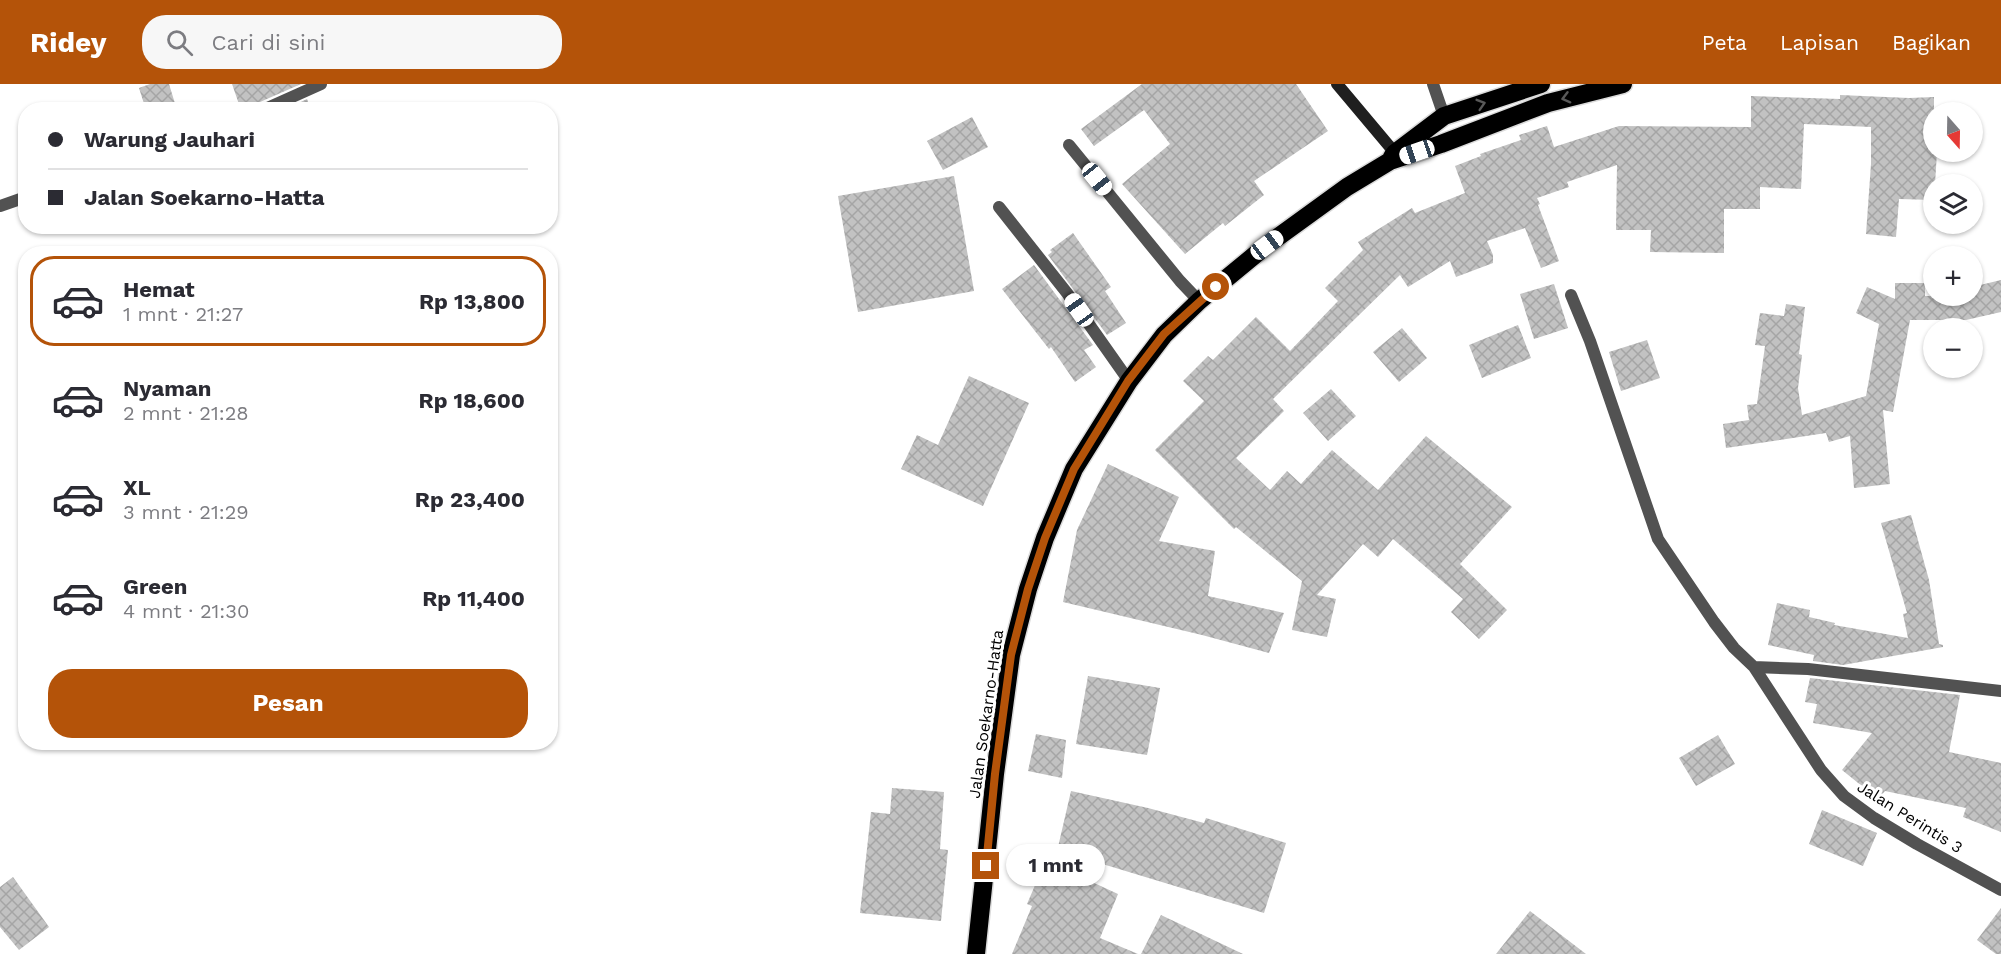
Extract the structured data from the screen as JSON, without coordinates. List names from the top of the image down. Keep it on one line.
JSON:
{"streets":{"highway":["Jalan Soekarno-Hatta"],"street":["Jalan Perintis 3"]},"north":"bottom","page":{"header":"Ridey","search":"Cari di sini","nav":["Peta","Lapisan","Bagikan"],"map_buttons":["+","−"],"banner":["Warung Jauhari","Jalan Soekarno-Hatta"],"list":[{"name":"Hemat","note":"1 mnt · 21:27","value":"Rp 13,800"},{"name":"Nyaman","note":"2 mnt · 21:28","value":"Rp 18,600"},{"name":"XL","note":"3 mnt · 21:29","value":"Rp 23,400"},{"name":"Green","note":"4 mnt · 21:30","value":"Rp 11,400"}],"buttons":"Pesan","bubble":"1 mnt"}}
